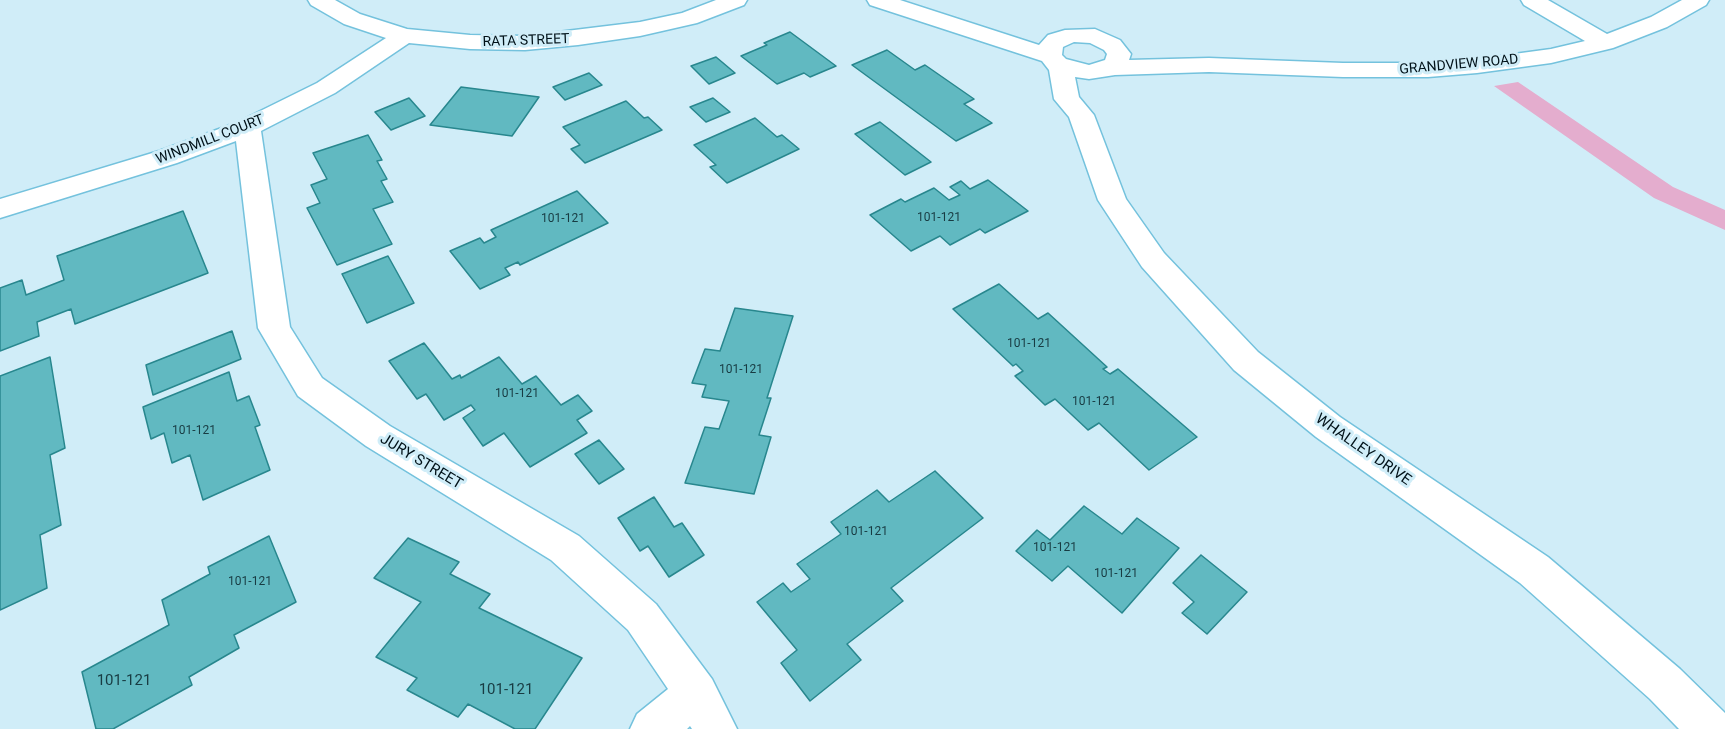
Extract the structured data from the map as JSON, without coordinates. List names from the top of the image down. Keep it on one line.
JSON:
{"streets":{"street":["RATA STREET","GRANDVIEW ROAD","WINDMILL COURT","WHALLEY DRIVE","JURY STREET"]},"crossings":[["RATA STREET","WINDMILL COURT"],["WINDMILL COURT","JURY STREET"]],"house_numbers":["101-121","101-121","101-121","101-121","101-121","101-121","101-121","101-121","101-121","101-121","101-121","101-121","101-121"]}
